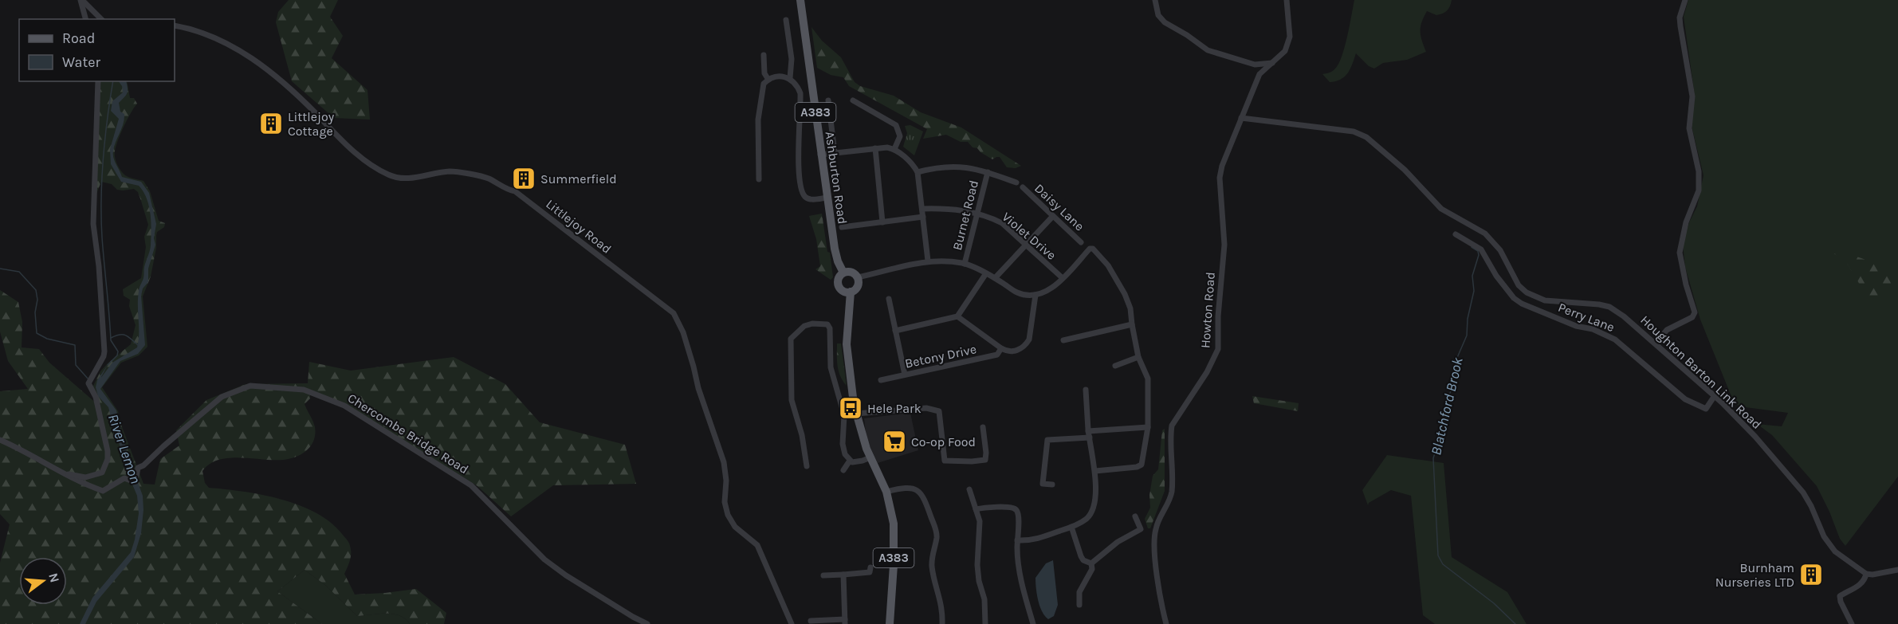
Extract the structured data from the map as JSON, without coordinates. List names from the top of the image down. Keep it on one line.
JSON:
{"streets":{"main road":["A383","Ashburton Road"],"street":["Daisy Lane","Burnet Road","Littlejoy Road","Violet Drive","Howton Road","Perry Lane","Betony Drive","Houghton Barton Link Road","Chercombe Bridge Road"]},"crossings":[["A383","Ashburton Road"],["Daisy Lane","Burnet Road"],["Burnet Road","Violet Drive"],["Howton Road","Houghton Barton Link Road"],["Perry Lane","Houghton Barton Link Road"]],"water":["Blatchford Brook","River Lemon"],"places":{"building":["Littlejoy Cottage","Summerfield","Burnham Nurseries LTD"],"bus stop":["Hele Park"],"supermarket":["Co-op Food"]},"legend":["Road","Water"],"north":"right"}
